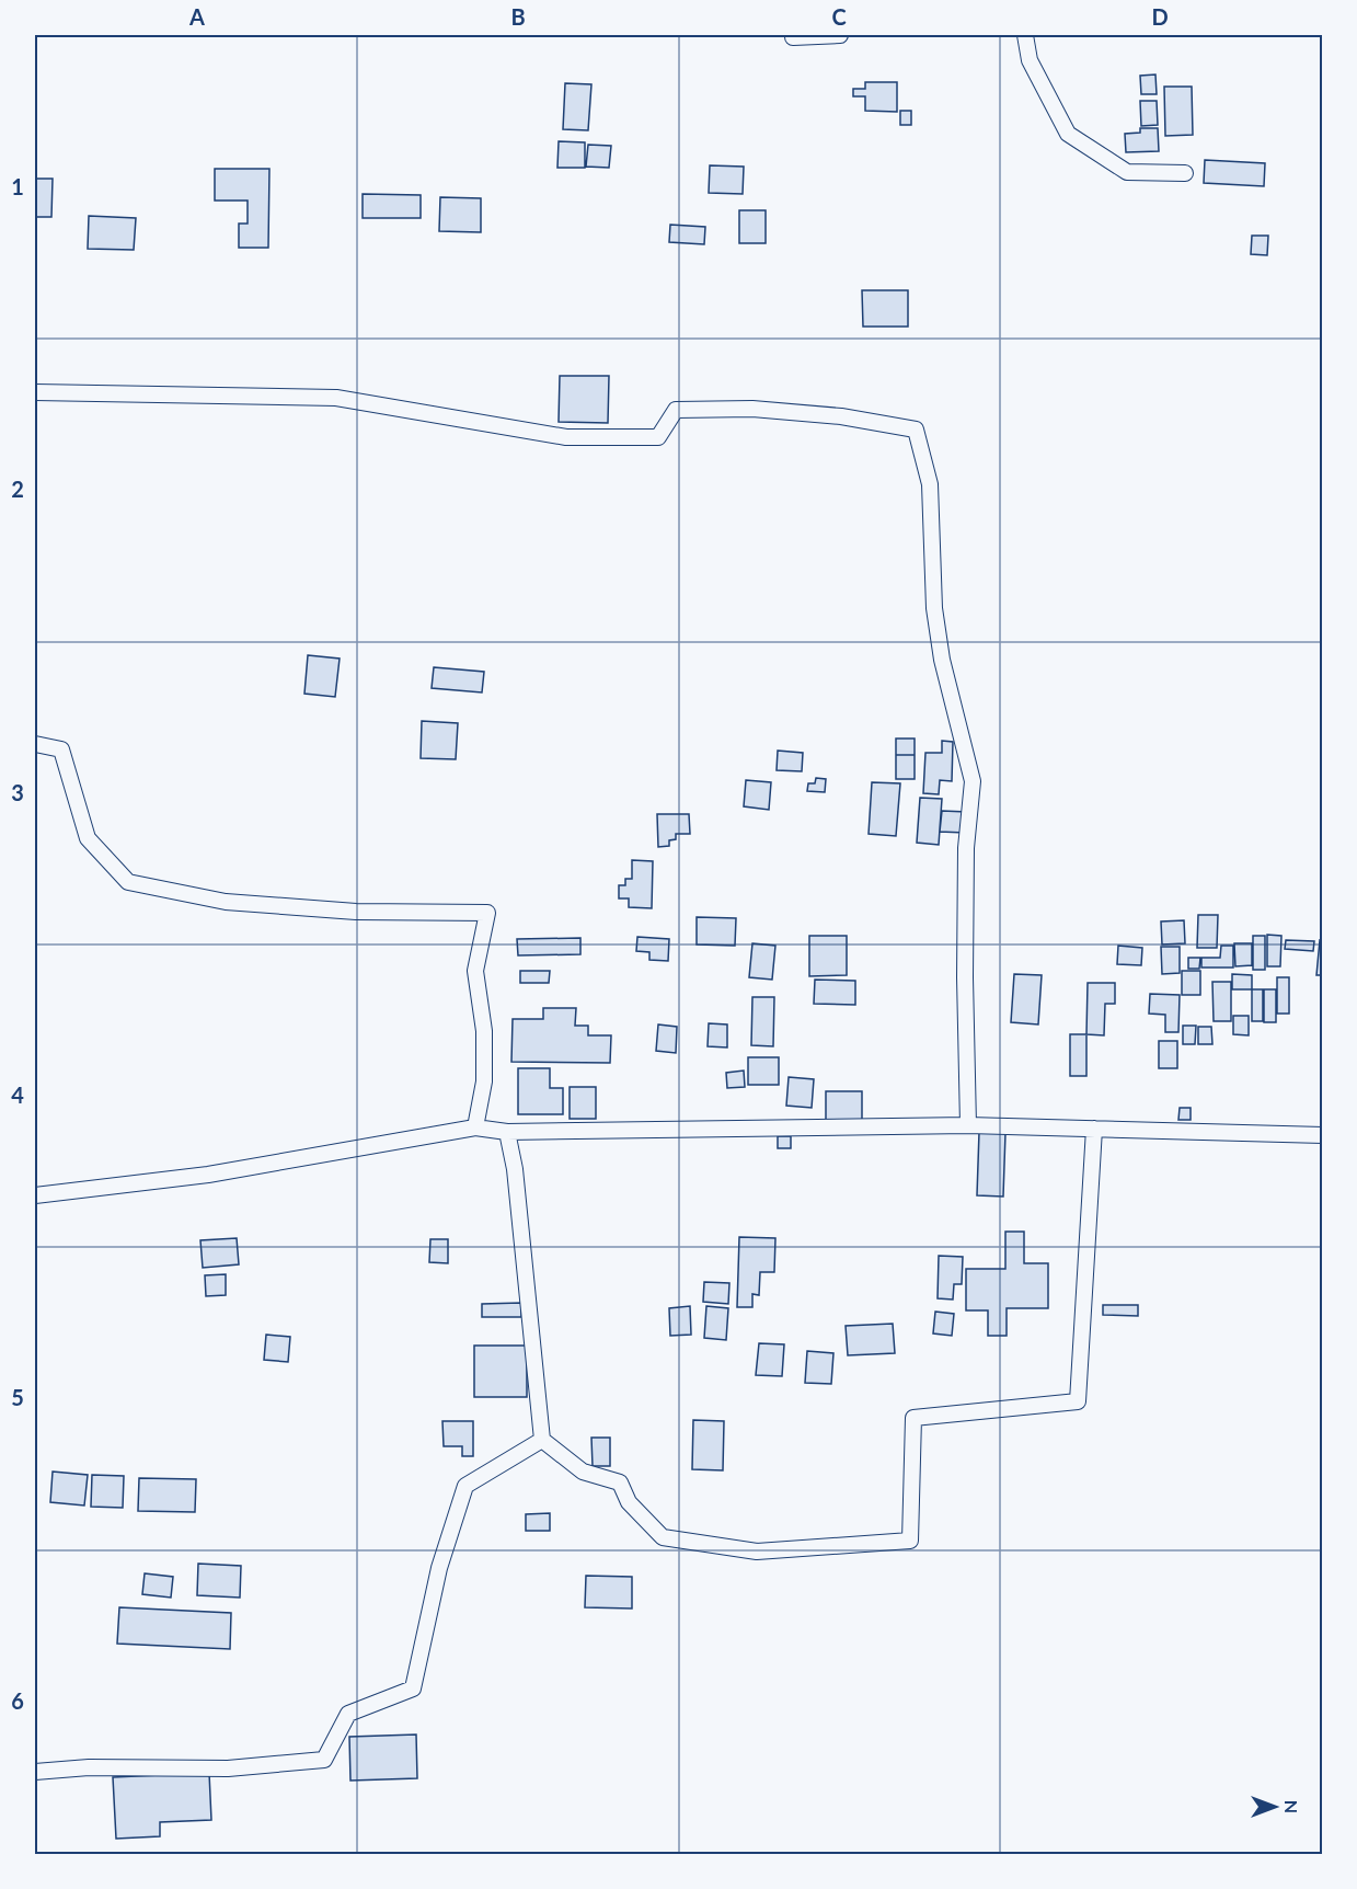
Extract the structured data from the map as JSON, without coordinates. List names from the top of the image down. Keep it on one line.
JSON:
{"north":"right","grid":{"columns":["A","B","C","D"],"rows":["1","2","3","4","5","6"]}}
